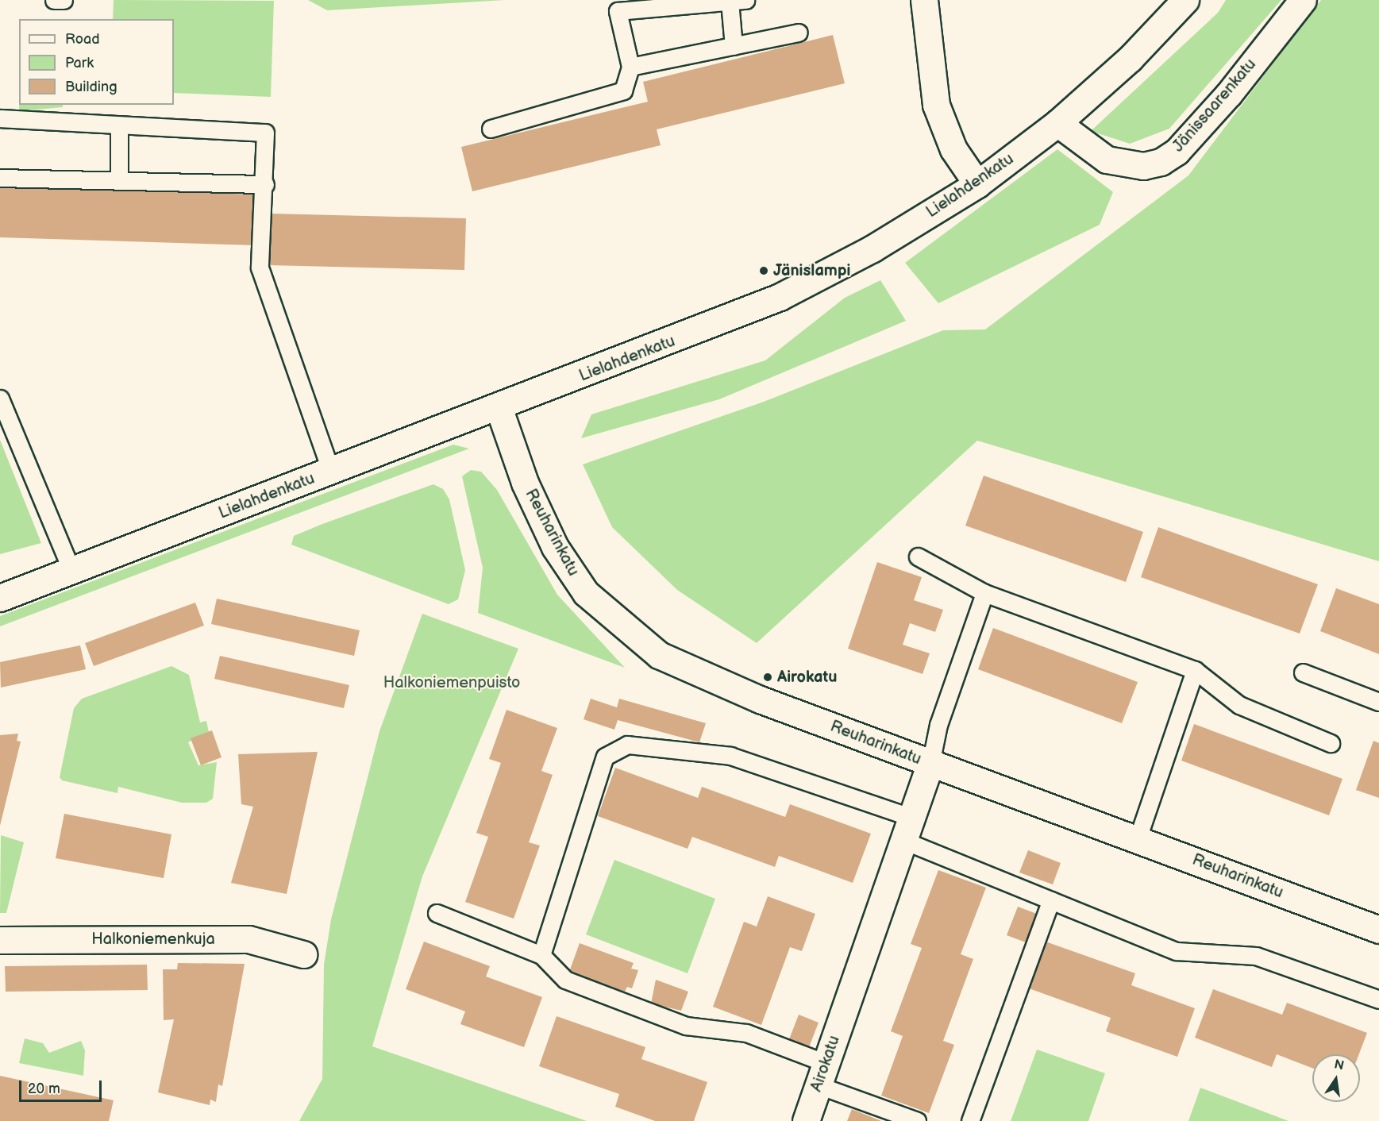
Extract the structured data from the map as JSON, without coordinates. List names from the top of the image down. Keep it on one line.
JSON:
{"streets":{"street":["Jänissaarenkatu","Lielahdenkatu","Reuharinkatu","Halkoniemenkuja","Airokatu"]},"crossings":[["Jänissaarenkatu","Lielahdenkatu"],["Lielahdenkatu","Reuharinkatu"],["Reuharinkatu","Airokatu"]],"parks":["Halkoniemenpuisto"],"places":["Jänislampi","Airokatu"],"legend":["Road","Park","Building"],"scale_bar":"20 m","north":"top"}
